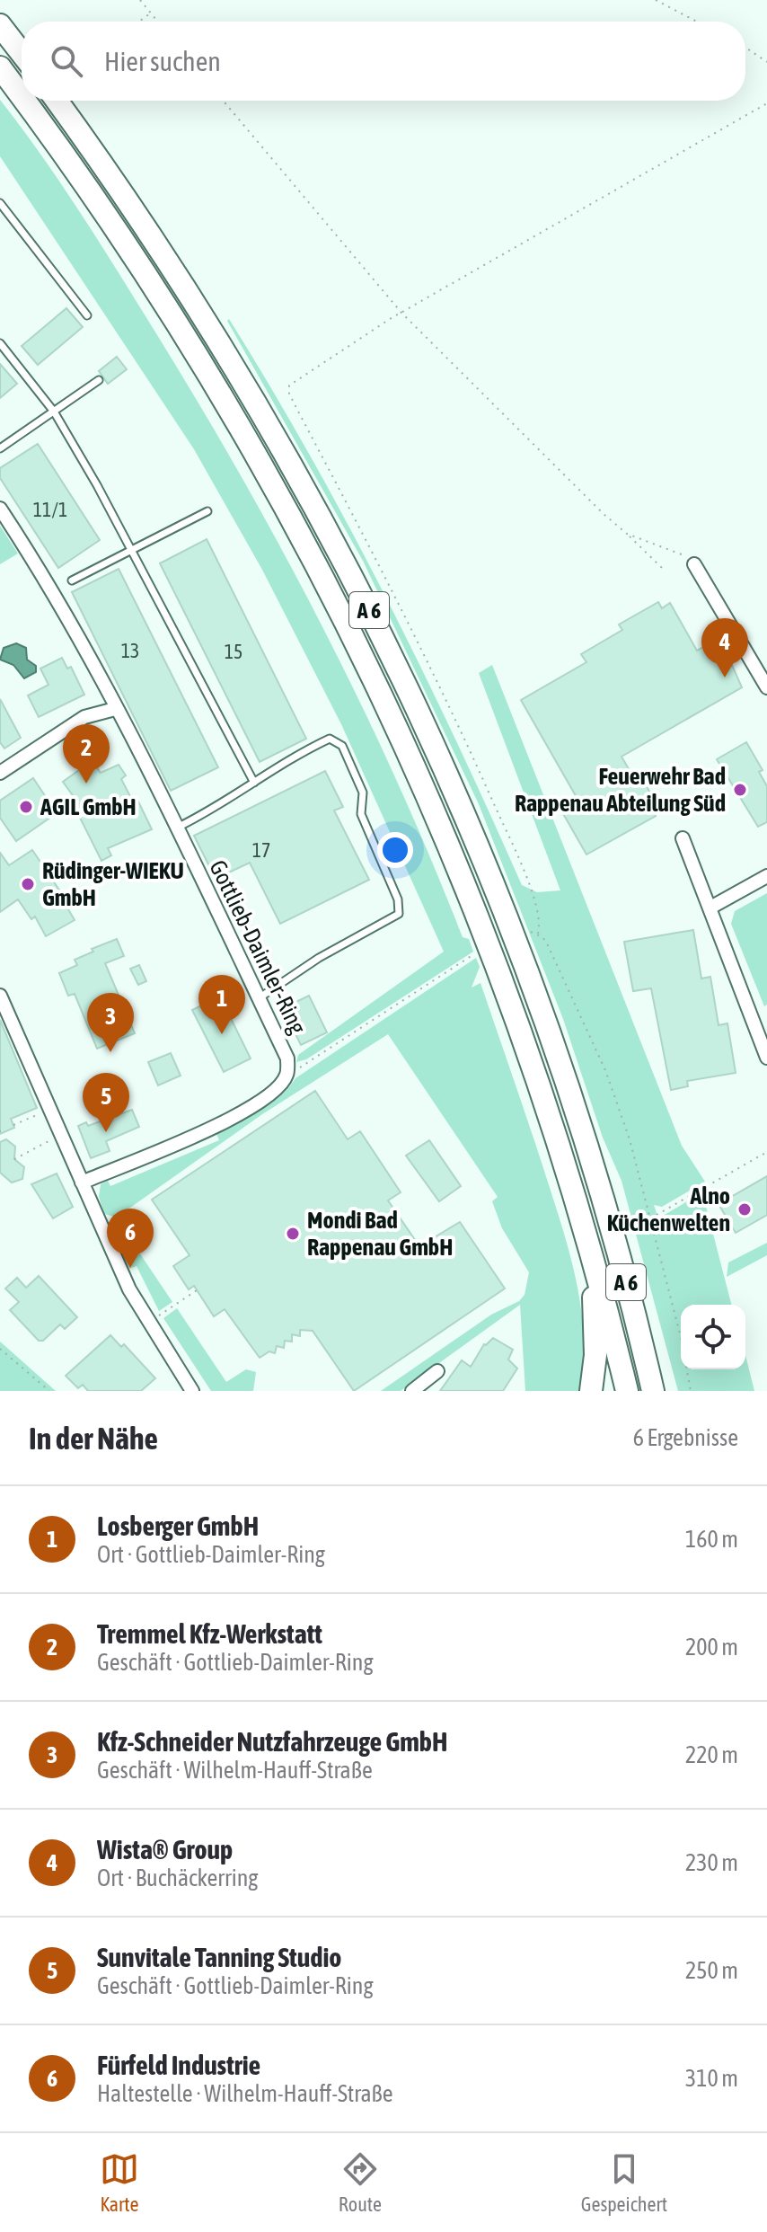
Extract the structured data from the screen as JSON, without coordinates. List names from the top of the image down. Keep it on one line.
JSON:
{"streets":{"highway":["A 6"],"street":["Gottlieb-Daimler-Ring"]},"places":["Feuerwehr Bad Rappenau Abteilung Süd","AGIL GmbH","Rüdinger-WIEKU GmbH","Alno Küchenwelten","Mondi Bad Rappenau GmbH"],"house_numbers":["11/1","13","15","17"],"page":{"search":"Hier suchen","pins":["4","2","1","3","5","6"],"heading":["In der Nähe","6 Ergebnisse"],"list":[{"mark":"1","name":"Losberger GmbH","note":"Ort · Gottlieb-Daimler-Ring","value":"160 m"},{"mark":"2","name":"Tremmel Kfz-Werkstatt","note":"Geschäft · Gottlieb-Daimler-Ring","value":"200 m"},{"mark":"3","name":"Kfz-Schneider Nutzfahrzeuge GmbH","note":"Geschäft · Wilhelm-Hauff-Straße","value":"220 m"},{"mark":"4","name":"Wista® Group","note":"Ort · Buchäckerring","value":"230 m"},{"mark":"5","name":"Sunvitale Tanning Studio","note":"Geschäft · Gottlieb-Daimler-Ring","value":"250 m"},{"mark":"6","name":"Fürfeld Industrie","note":"Haltestelle · Wilhelm-Hauff-Straße","value":"310 m"}],"nav":["Karte","Route","Gespeichert"]}}
